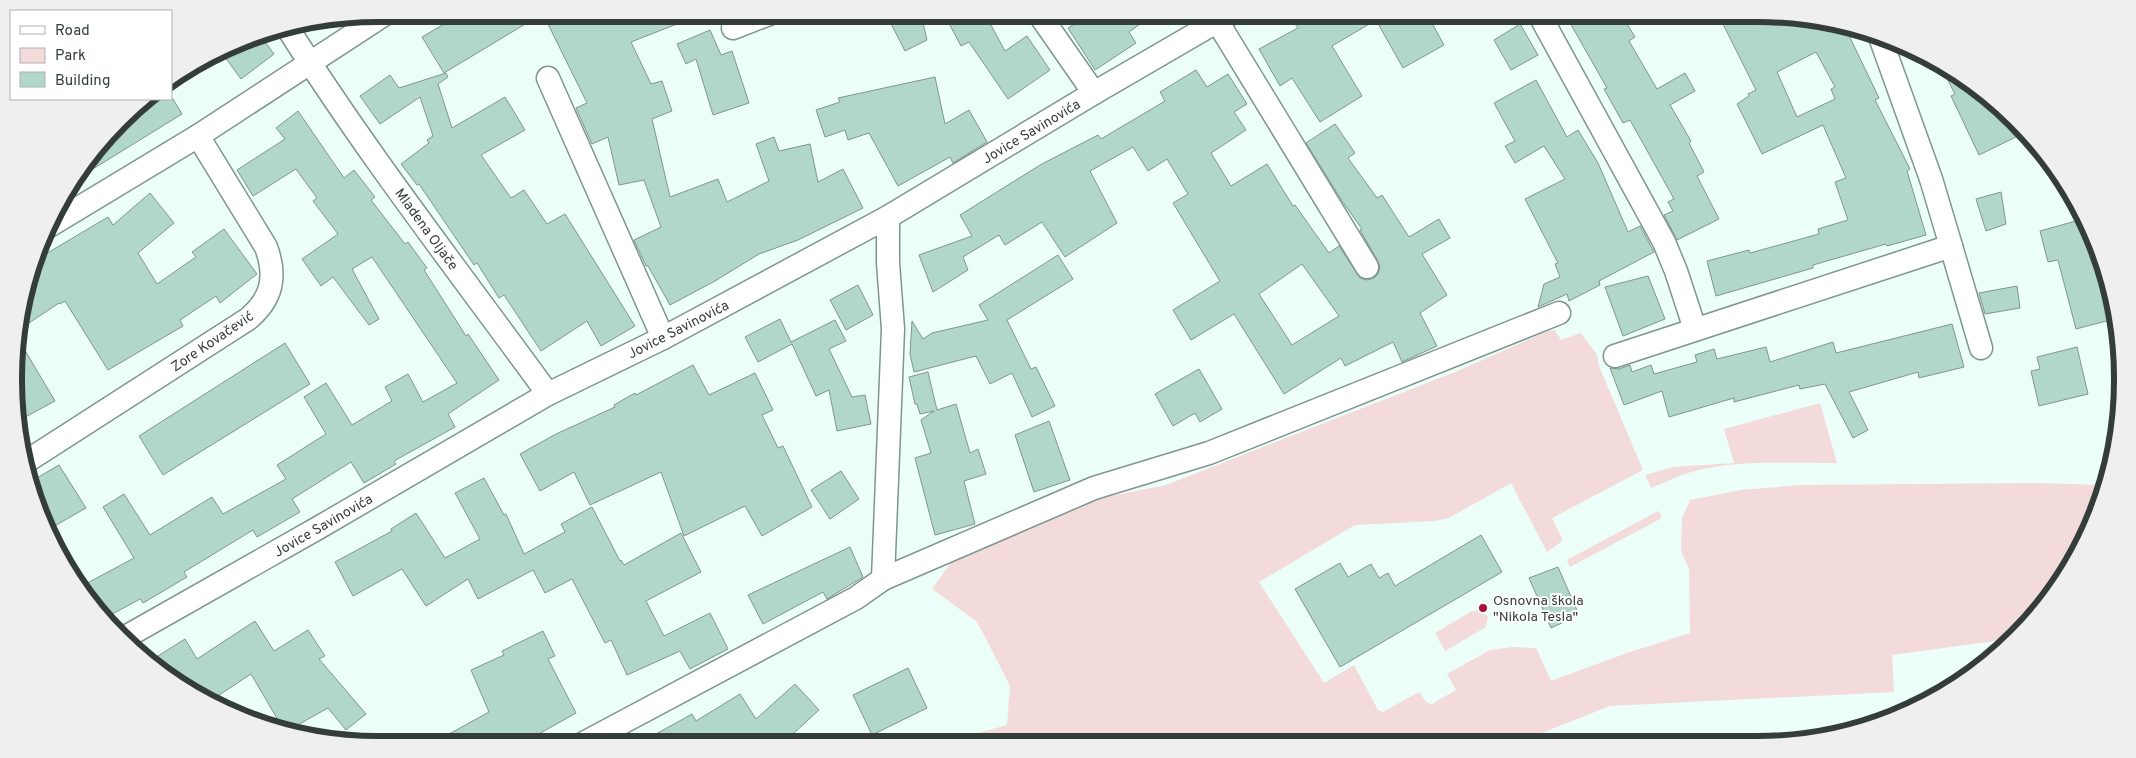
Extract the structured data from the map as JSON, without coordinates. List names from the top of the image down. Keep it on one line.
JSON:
{"streets":{"street":["Jovice Savinovića","Mladena Oljače","Zore Kovačević"]},"crossings":[["Jovice Savinovića","Mladena Oljače"]],"places":["Osnovna škola \"Nikola Tesla\""],"legend":["Road","Park","Building"]}
